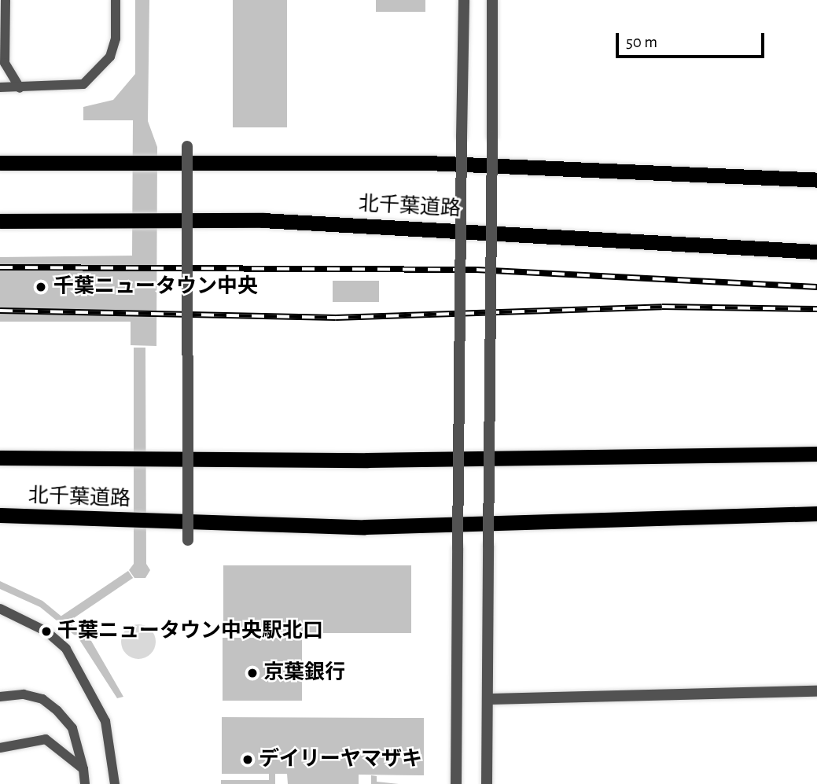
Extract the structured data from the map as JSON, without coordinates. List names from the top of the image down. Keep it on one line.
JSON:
{"streets":{"highway":["北千葉道路"]},"places":["千葉ニュータウン中央","千葉ニュータウン中央駅北口","京葉銀行","デイリーヤマザキ"],"scale_bar":"50 m"}
